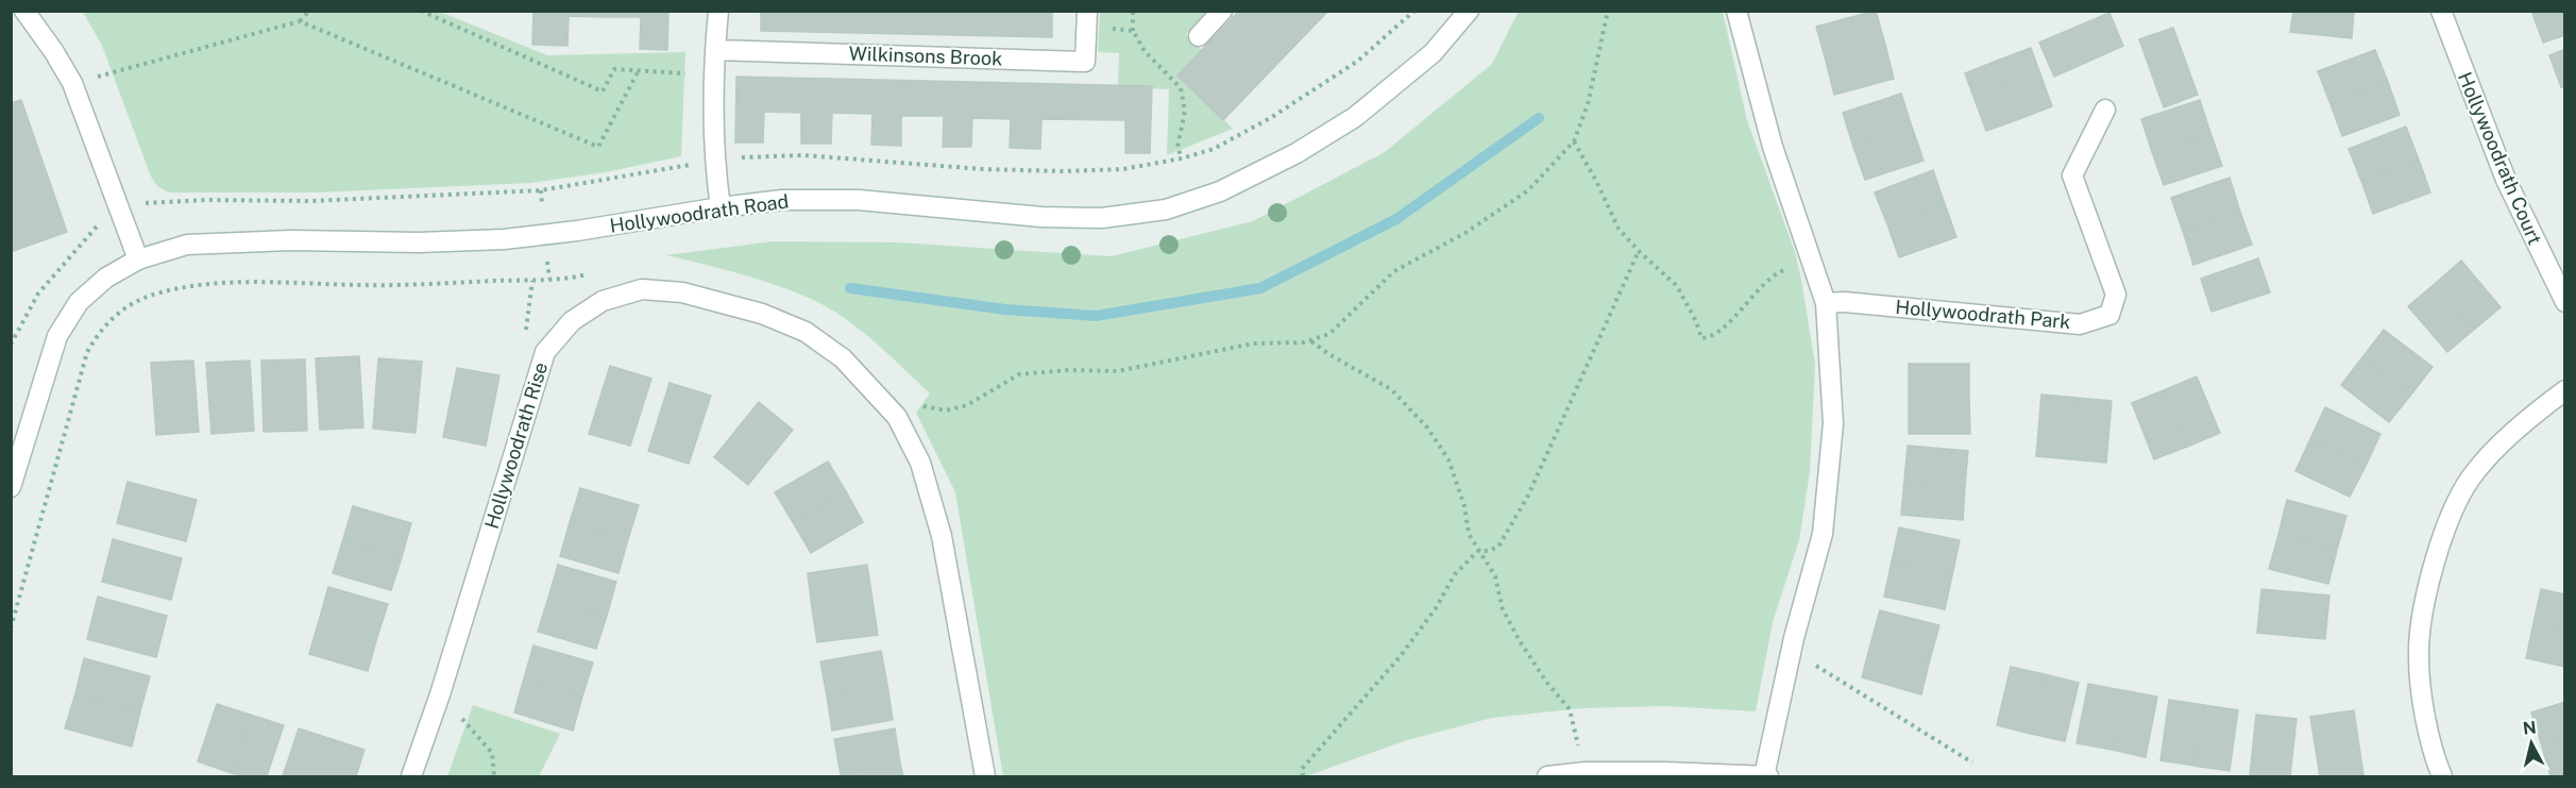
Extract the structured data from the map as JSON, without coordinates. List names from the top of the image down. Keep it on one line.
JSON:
{"streets":{"street":["Wilkinsons Brook","Hollywoodrath Court","Hollywoodrath Road","Hollywoodrath Park","Hollywoodrath Rise"]},"north":"top"}
